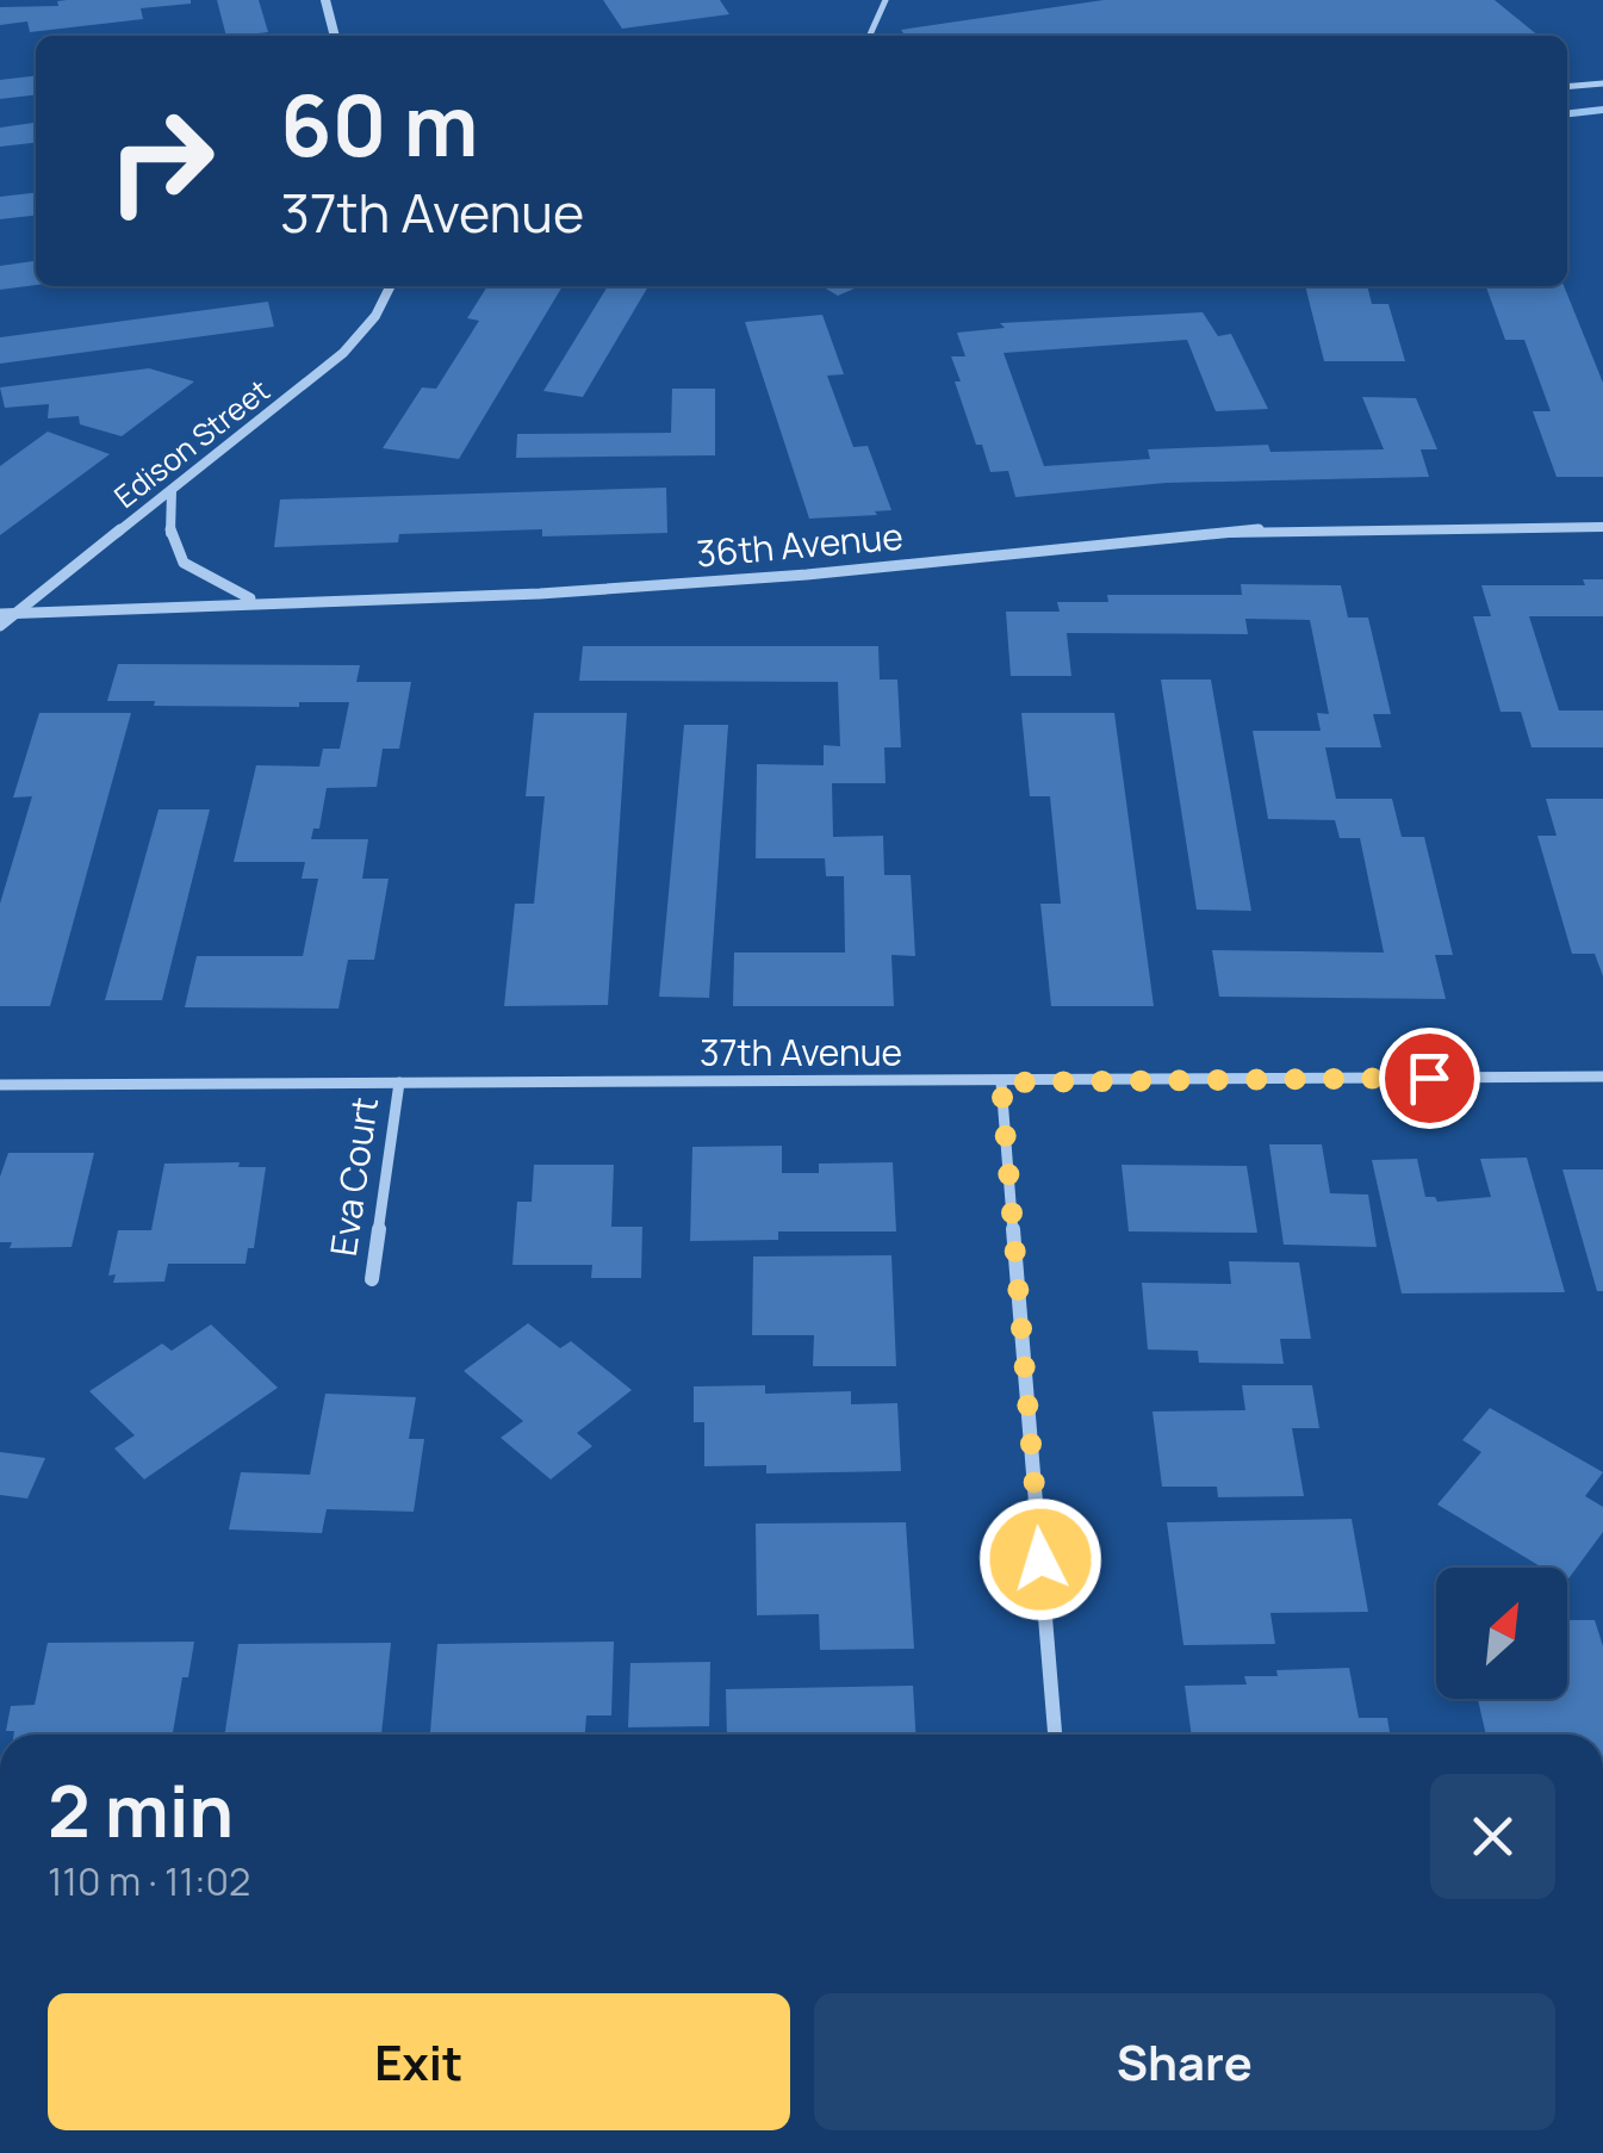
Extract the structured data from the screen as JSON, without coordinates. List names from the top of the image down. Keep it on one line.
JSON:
{"streets":{"street":["Edison Street","36th Avenue","37th Avenue","Eva Court"]},"crossings":[["Edison Street","36th Avenue"],["37th Avenue","Eva Court"]],"north":"top right","page":{"turn":["60 m","37th Avenue"],"heading":["2 min","110 m · 11:02"],"buttons":["Exit","Share"]}}
